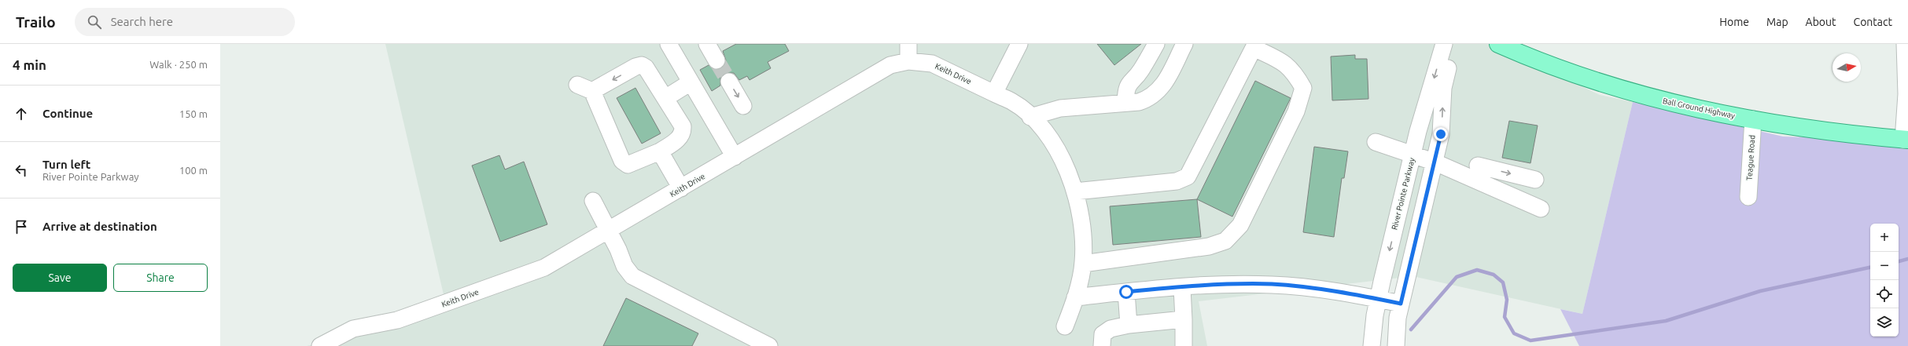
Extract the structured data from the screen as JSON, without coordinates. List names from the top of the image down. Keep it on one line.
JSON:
{"streets":{"main road":["Ball Ground Highway"],"street":["Keith Drive","Teague Road","River Pointe Parkway"]},"crossings":[["Ball Ground Highway","Teague Road"]],"north":"right","page":{"header":"Trailo","search":"Search here","nav":["Home","Map","About","Contact"],"heading":["4 min","Walk · 250 m"],"list":[["Continue","150 m"],["Turn left","River Pointe Parkway","100 m"],"Arrive at destination"],"map_buttons":["+","−"],"buttons":["Save","Share"]}}
